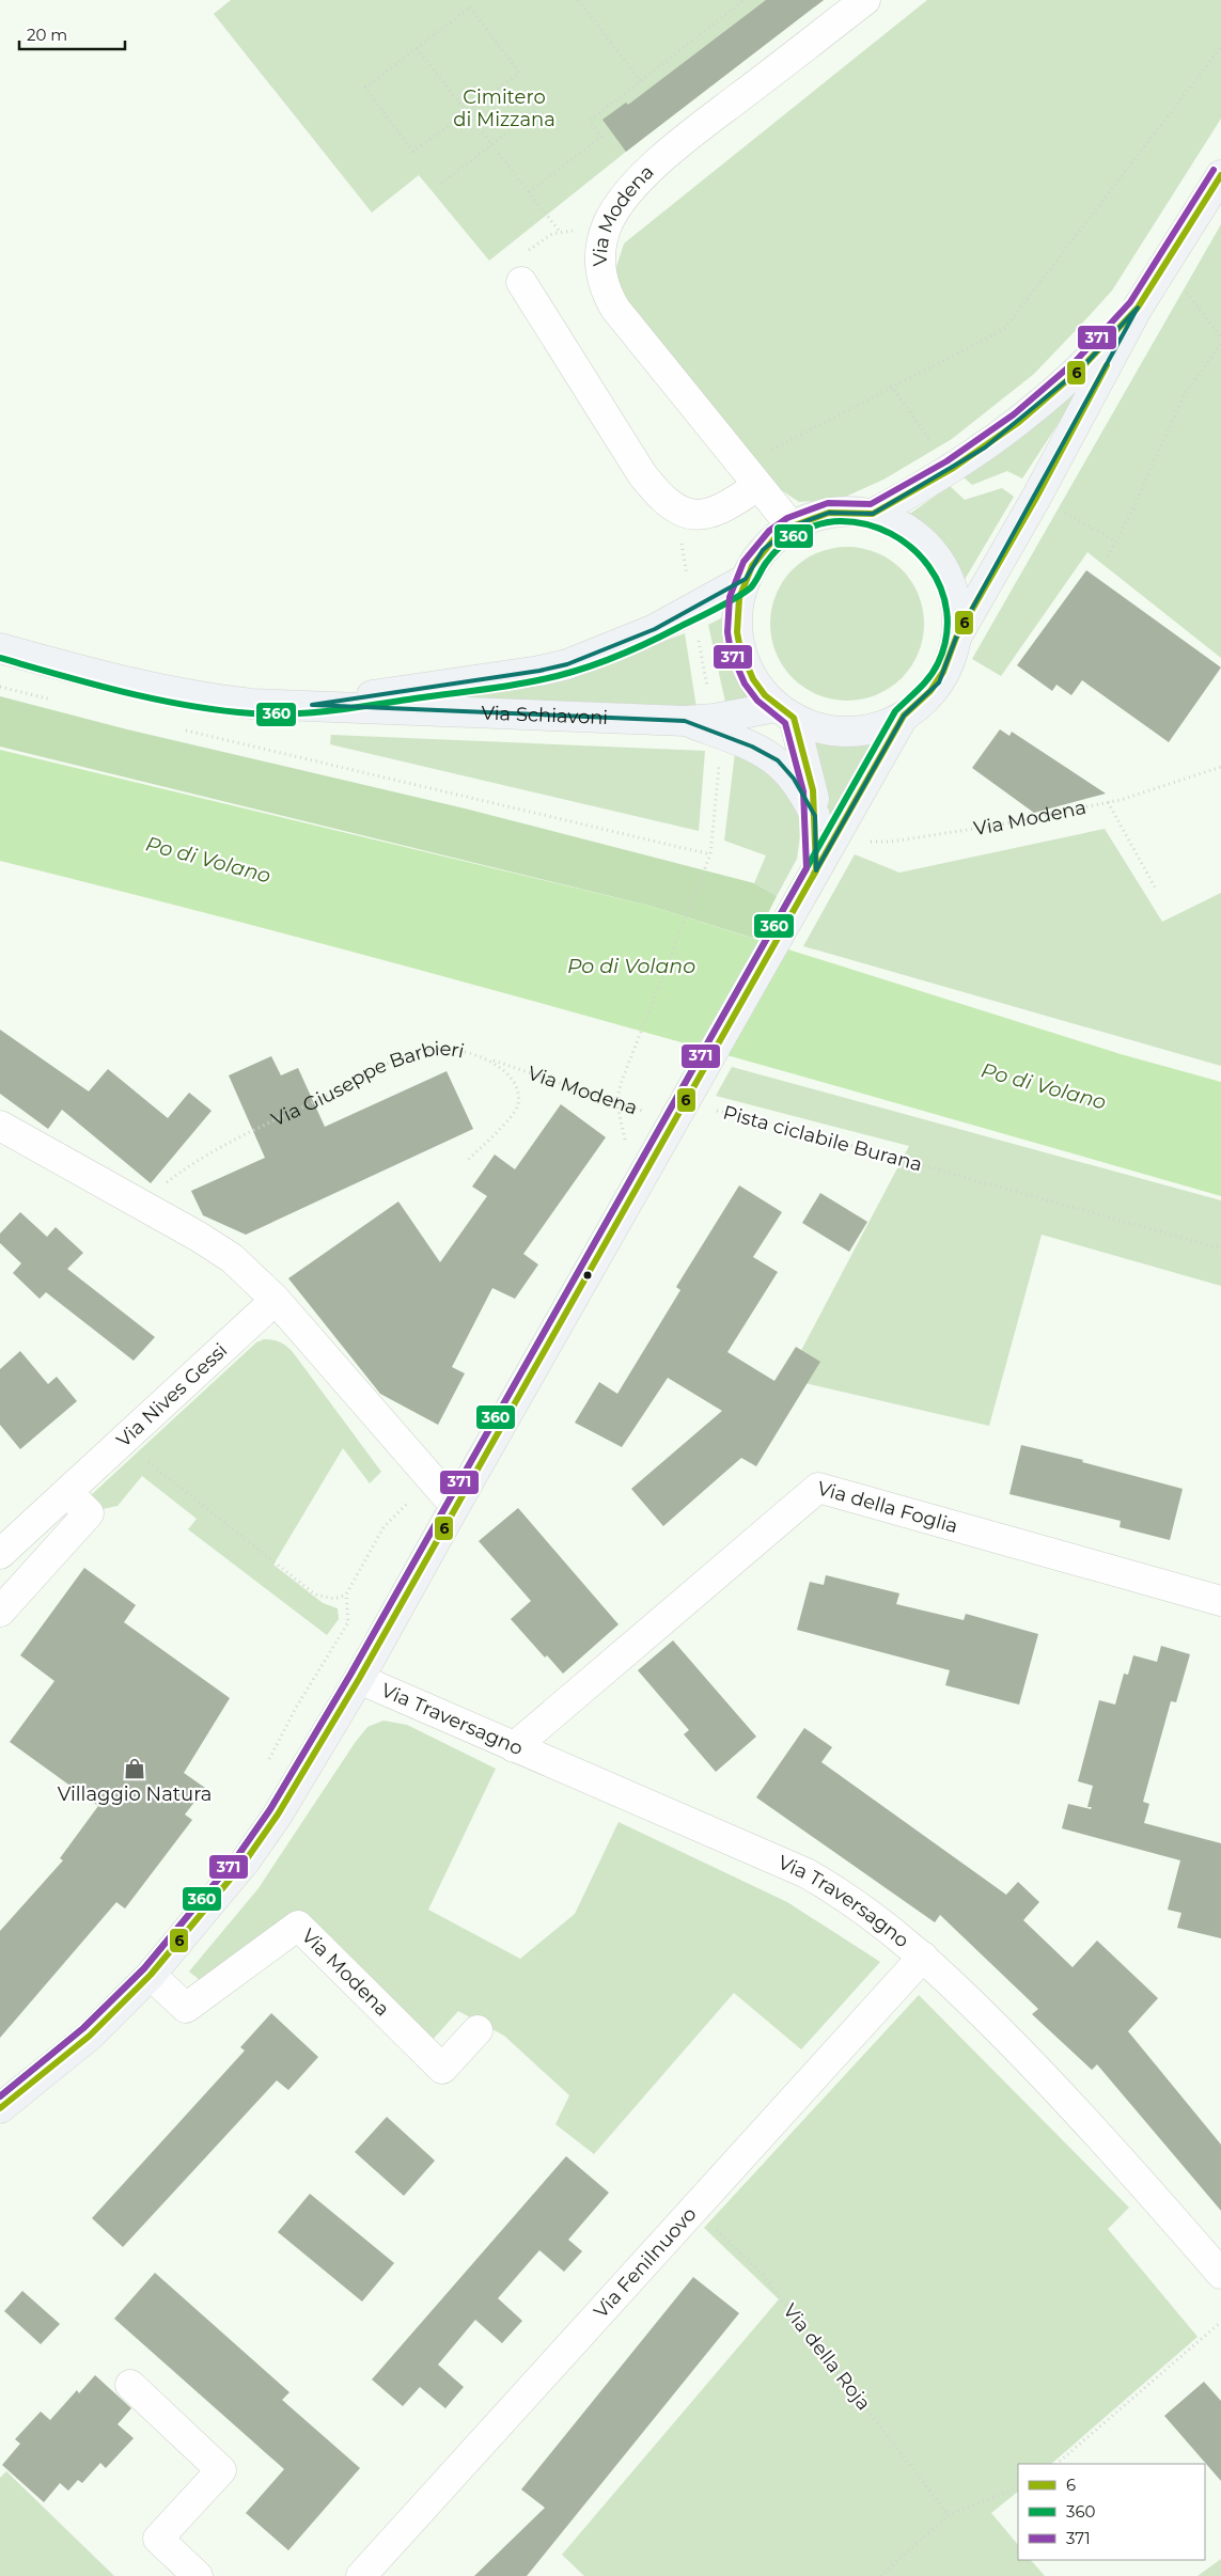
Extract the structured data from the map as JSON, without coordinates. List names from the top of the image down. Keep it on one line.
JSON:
{"streets":{"main road":["Via Schiavoni"],"street":["Via Modena","Via Nives Gessi","Via della Foglia","Via Traversagno","Via Fenilnuovo"],"path":["Via Giuseppe Barbieri","Pista ciclabile Burana","Via della Roja"]},"crossings":[["Via Modena","Via Giuseppe Barbieri"],["Via Modena","Pista ciclabile Burana"],["Via della Foglia","Via Traversagno"],["Via Traversagno","Via Fenilnuovo"],["Via Fenilnuovo","Via della Roja"]],"water":["Po di Volano"],"parks":["Cimitero di Mizzana"],"places":{"shop":["Villaggio Natura"]},"lines":["transit line 371","transit line 6","transit line 360"],"legend":["6","360","371"],"scale_bar":"20 m"}
